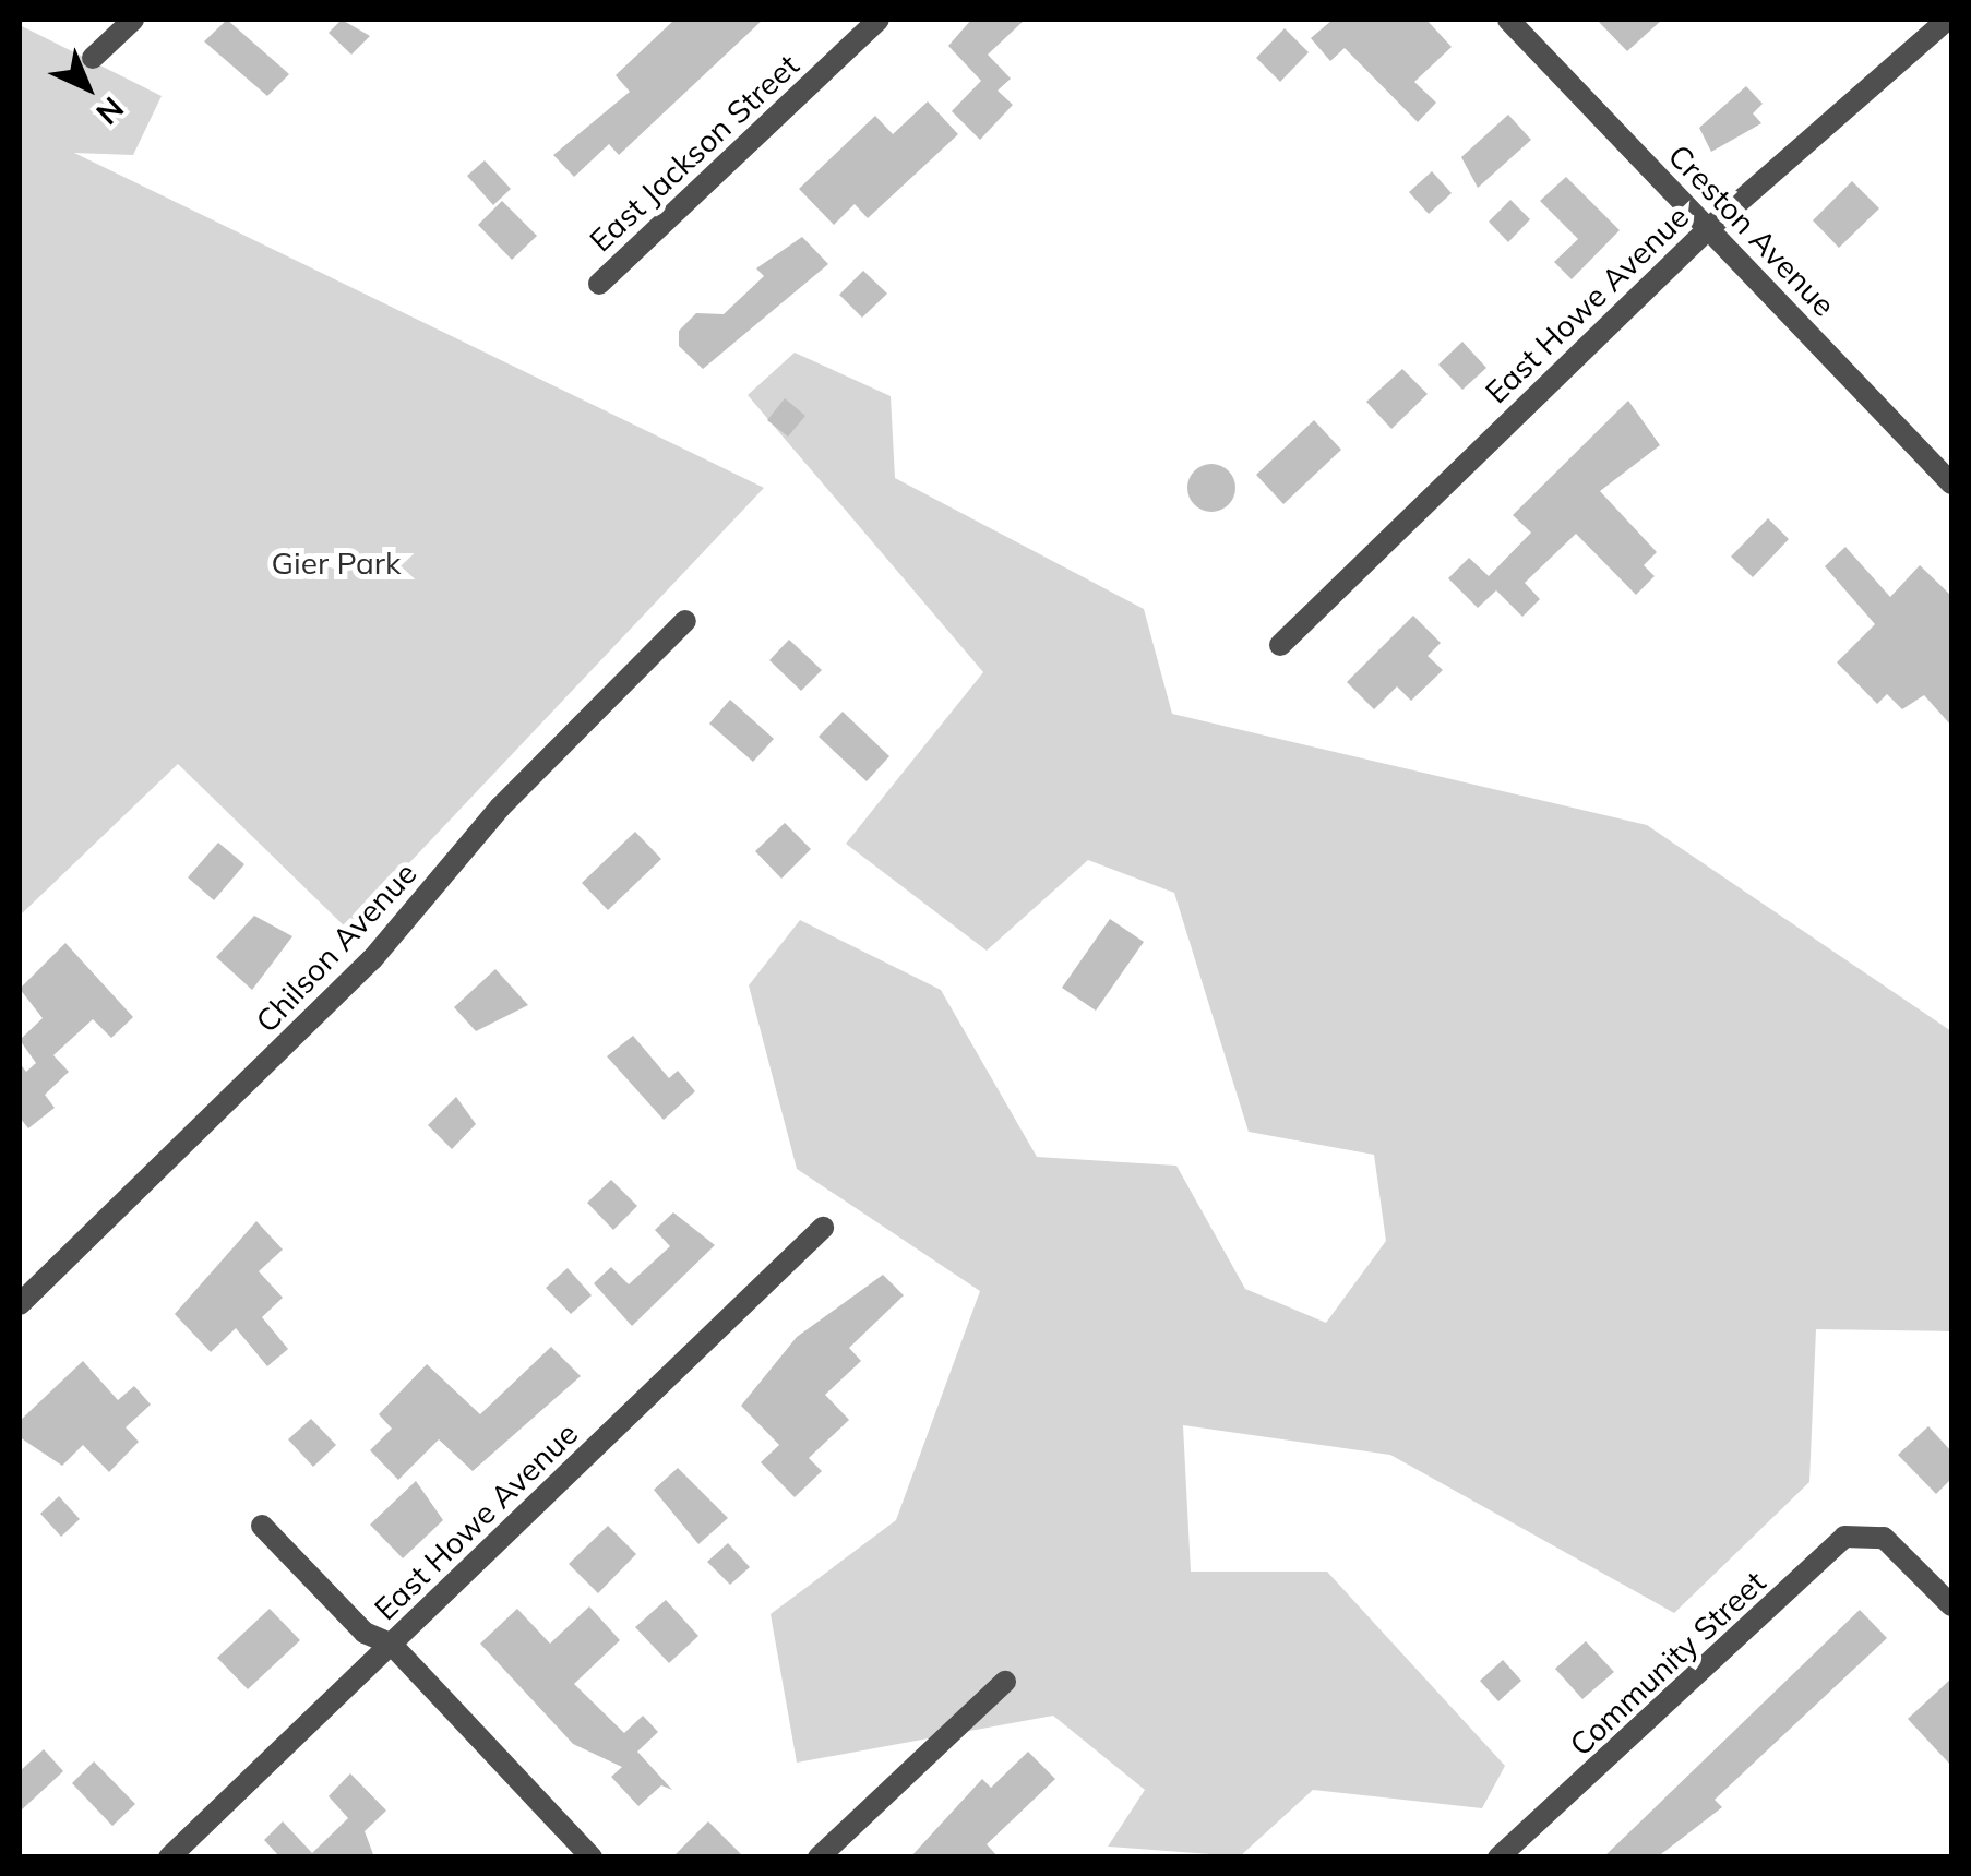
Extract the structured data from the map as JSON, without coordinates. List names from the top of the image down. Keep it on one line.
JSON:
{"streets":{"street":["East Jackson Street","Creston Avenue","East Howe Avenue","Chilson Avenue","Community Street"]},"crossings":[["Creston Avenue","East Howe Avenue"]],"parks":["Gier Park"],"north":"bottom right"}
